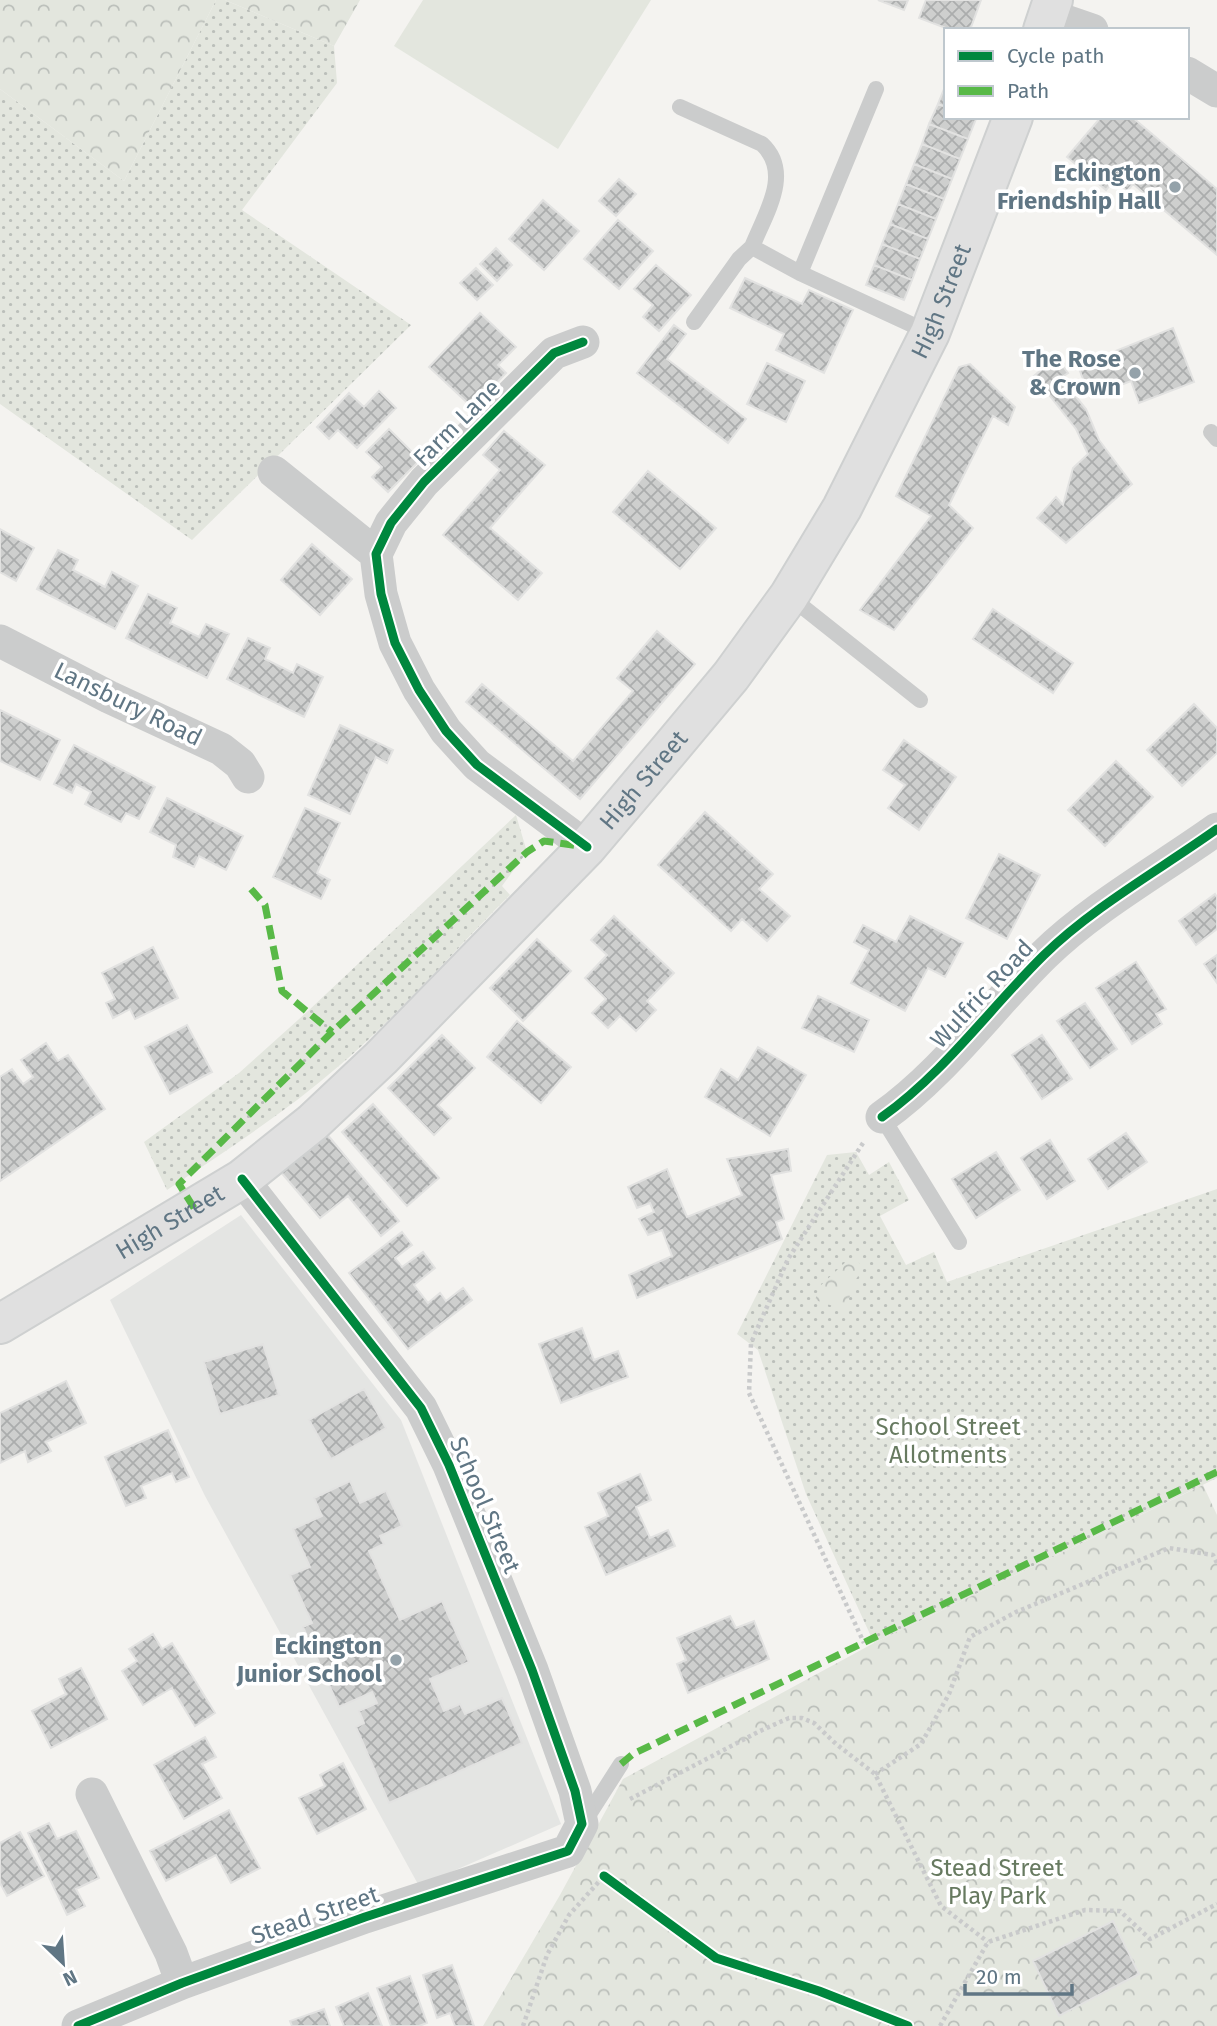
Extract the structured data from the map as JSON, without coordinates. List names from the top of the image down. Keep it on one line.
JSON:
{"streets":{"main road":["High Street"],"street":["Farm Lane","Lansbury Road","Wulfric Road","School Street","Stead Street"]},"crossings":[["High Street","School Street"],["School Street","Stead Street"]],"parks":["School Street Allotments","Stead Street Play Park"],"places":["Eckington Friendship Hall","The Rose & Crown","Eckington Junior School"],"legend":["Cycle path","Path"],"scale_bar":"20 m","north":"bottom right"}
